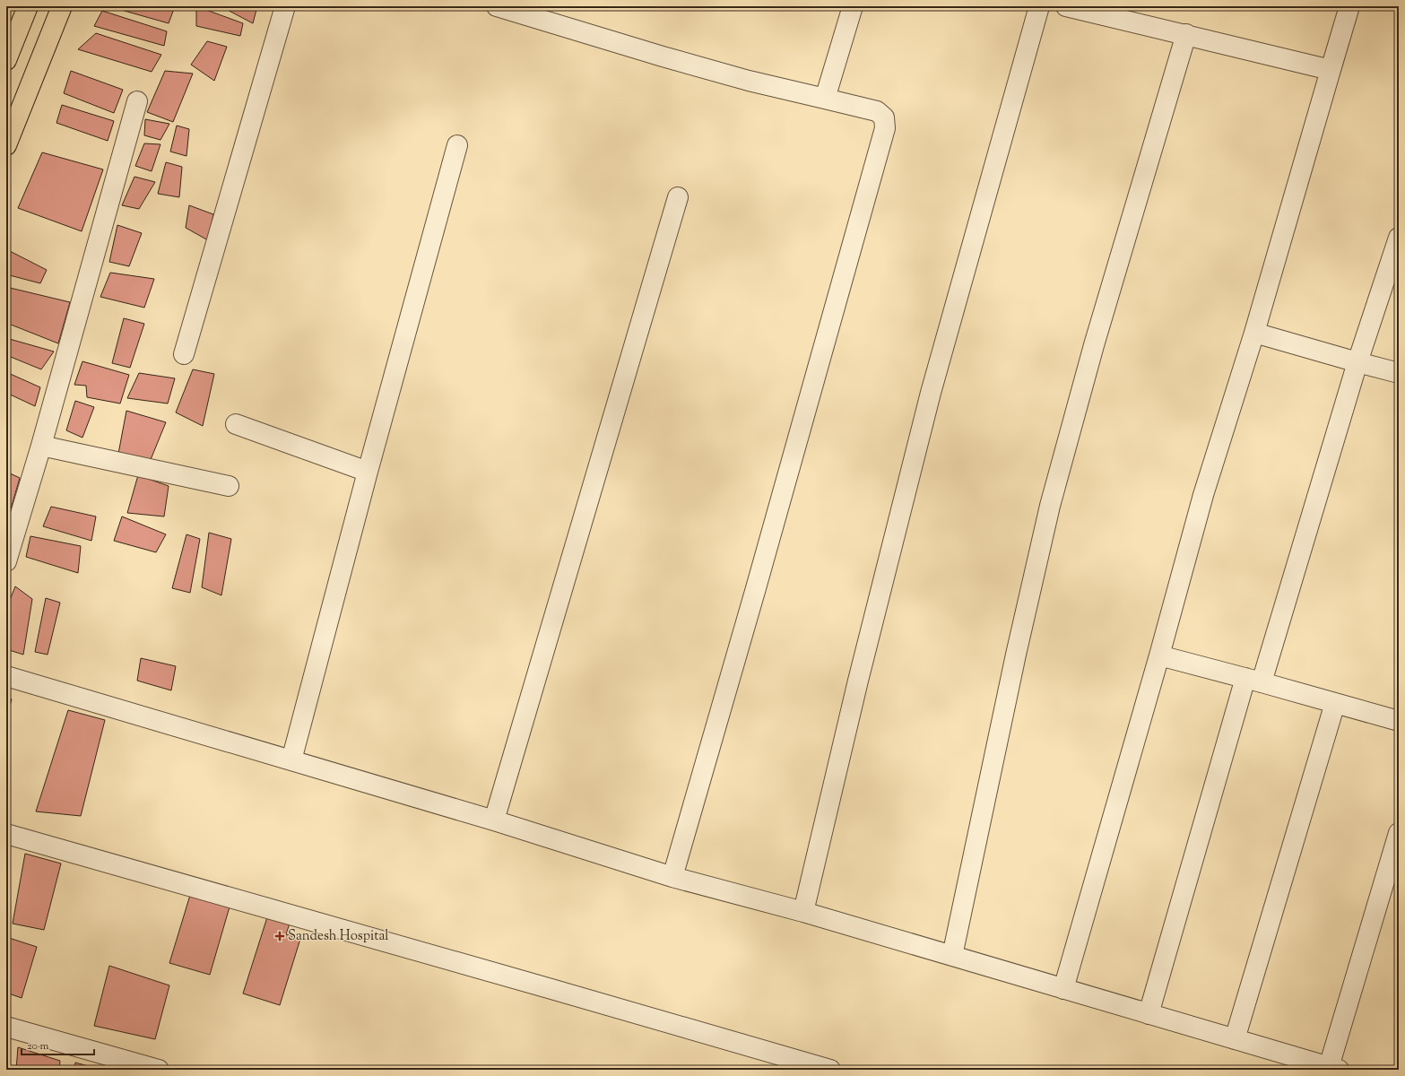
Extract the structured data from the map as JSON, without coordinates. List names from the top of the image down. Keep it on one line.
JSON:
{"places":{"health":["Sandesh Hospital"]},"scale_bar":"20 m"}
